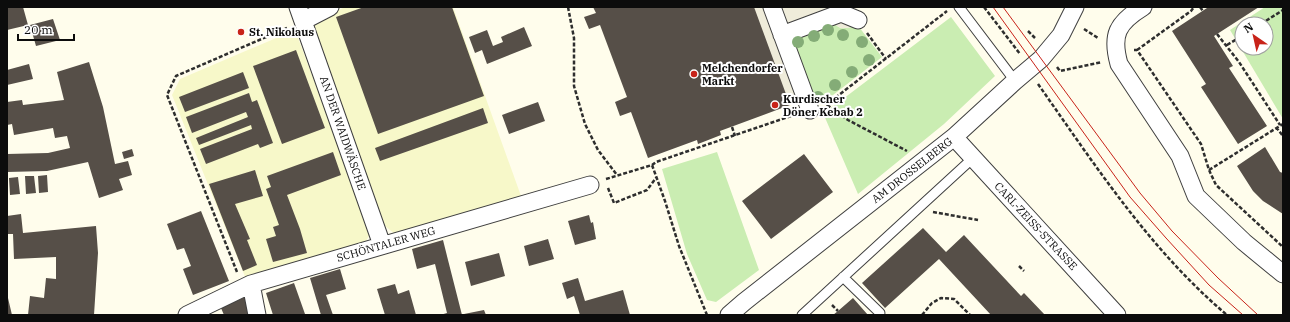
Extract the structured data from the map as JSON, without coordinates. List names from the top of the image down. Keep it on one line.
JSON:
{"streets":{"street":["AN DER WAIDWÄSCHE","AM DROSSELBERG","CARL-ZEISS-STRASSE","SCHÖNTALER WEG"]},"crossings":[["AN DER WAIDWÄSCHE","SCHÖNTALER WEG"],["AM DROSSELBERG","CARL-ZEISS-STRASSE"]],"places":["St. Nikolaus","Melchendorfer Markt","Kurdischer Döner Kebab 2"],"scale_bar":"20 m","north":"top left"}
